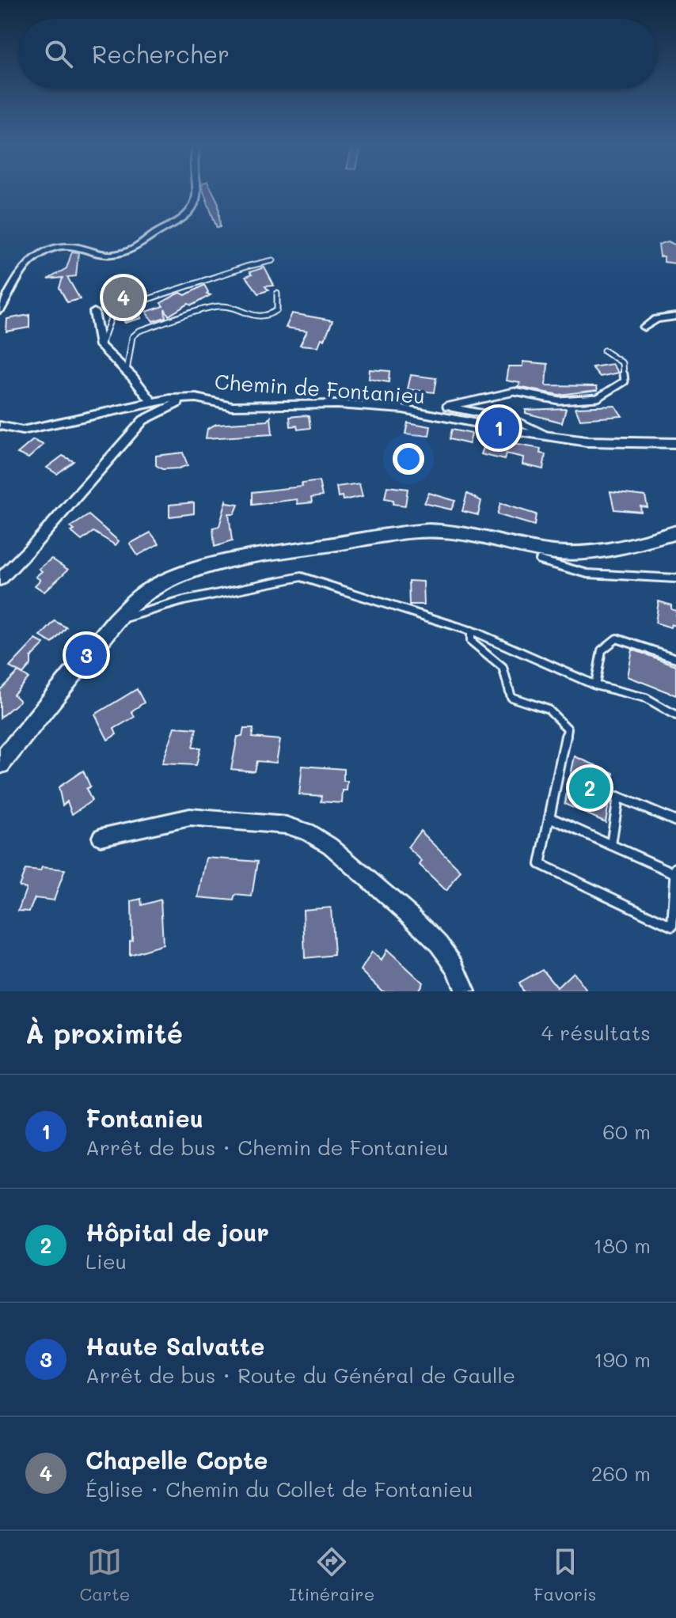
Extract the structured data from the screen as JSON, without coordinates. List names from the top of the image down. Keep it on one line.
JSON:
{"streets":{"street":["Chemin de Fontanieu"]},"page":{"search":"Rechercher","pins":["4","1","3","2"],"heading":["À proximité","4 résultats"],"list":[{"mark":"1","name":"Fontanieu","note":"Arrêt de bus · Chemin de Fontanieu","value":"60 m"},{"mark":"2","name":"Hôpital de jour","note":"Lieu","value":"180 m"},{"mark":"3","name":"Haute Salvatte","note":"Arrêt de bus · Route du Général de Gaulle","value":"190 m"},{"mark":"4","name":"Chapelle Copte","note":"Église · Chemin du Collet de Fontanieu","value":"260 m"}],"nav":["Carte","Itinéraire","Favoris"]}}
